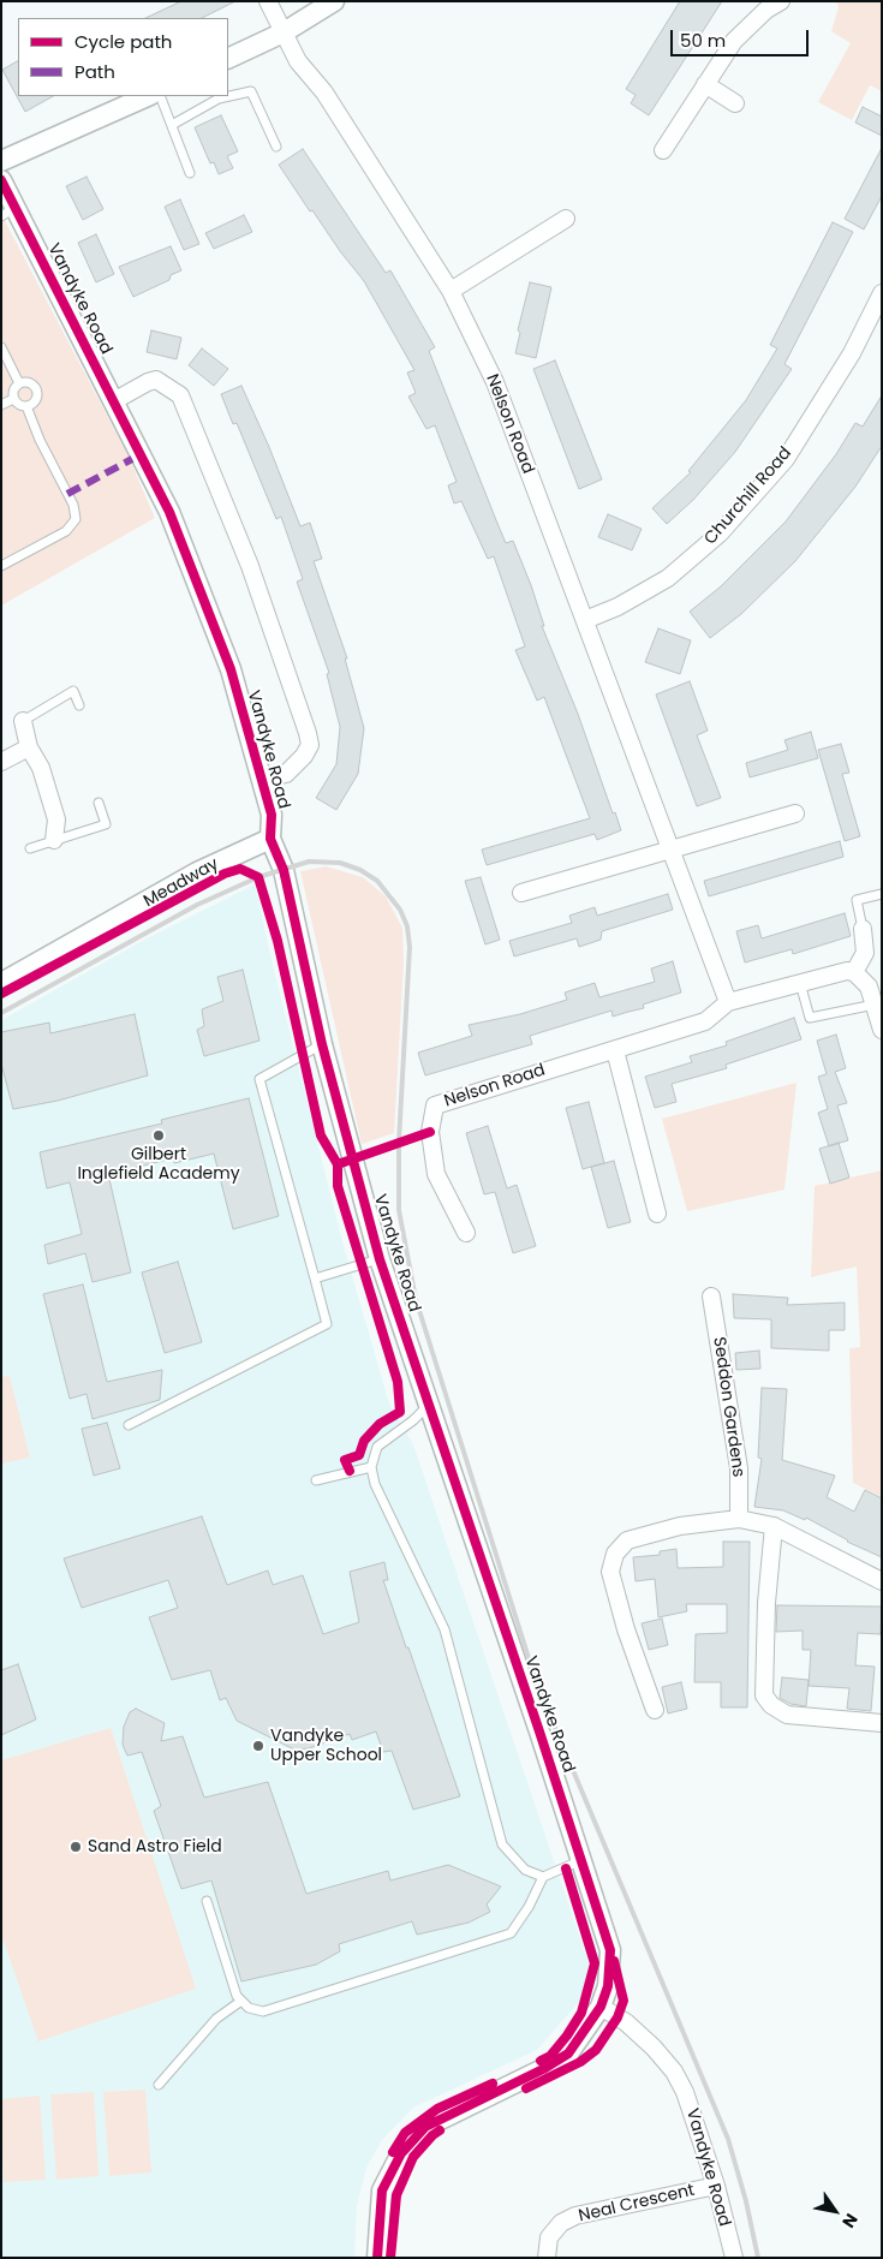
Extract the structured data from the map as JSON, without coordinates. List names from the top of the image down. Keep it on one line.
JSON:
{"streets":{"street":["Vandyke Road","Nelson Road","Churchill Road","Meadway","Seddon Gardens","Neal Crescent"]},"crossings":[["Vandyke Road","Meadway"],["Vandyke Road","Neal Crescent"],["Nelson Road","Churchill Road"]],"places":["Gilbert Inglefield Academy","Vandyke Upper School","Sand Astro Field"],"legend":["Cycle path","Path"],"scale_bar":"50 m","north":"bottom right"}
